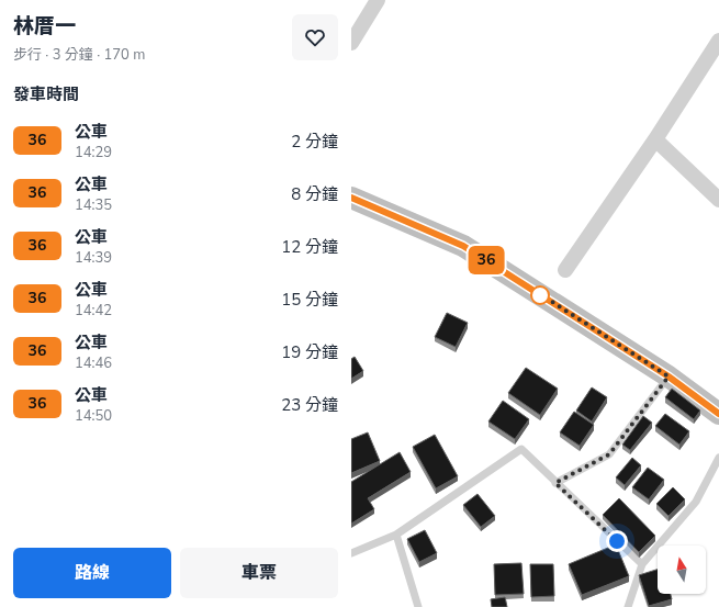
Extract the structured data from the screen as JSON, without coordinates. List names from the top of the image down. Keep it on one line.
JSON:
{"lines":["bus line 36"],"north":"top","page":{"heading":[["林厝一","步行 · 3 分鐘 · 170 m"],"發車時間"],"on_map":"36","list":[{"mark":"36","name":"公車","note":"14:29","value":"2 分鐘"},{"mark":"36","name":"公車","note":"14:35","value":"8 分鐘"},{"mark":"36","name":"公車","note":"14:39","value":"12 分鐘"},{"mark":"36","name":"公車","note":"14:42","value":"15 分鐘"},{"mark":"36","name":"公車","note":"14:46","value":"19 分鐘"},{"mark":"36","name":"公車","note":"14:50","value":"23 分鐘"}],"buttons":["路線","車票"]}}
